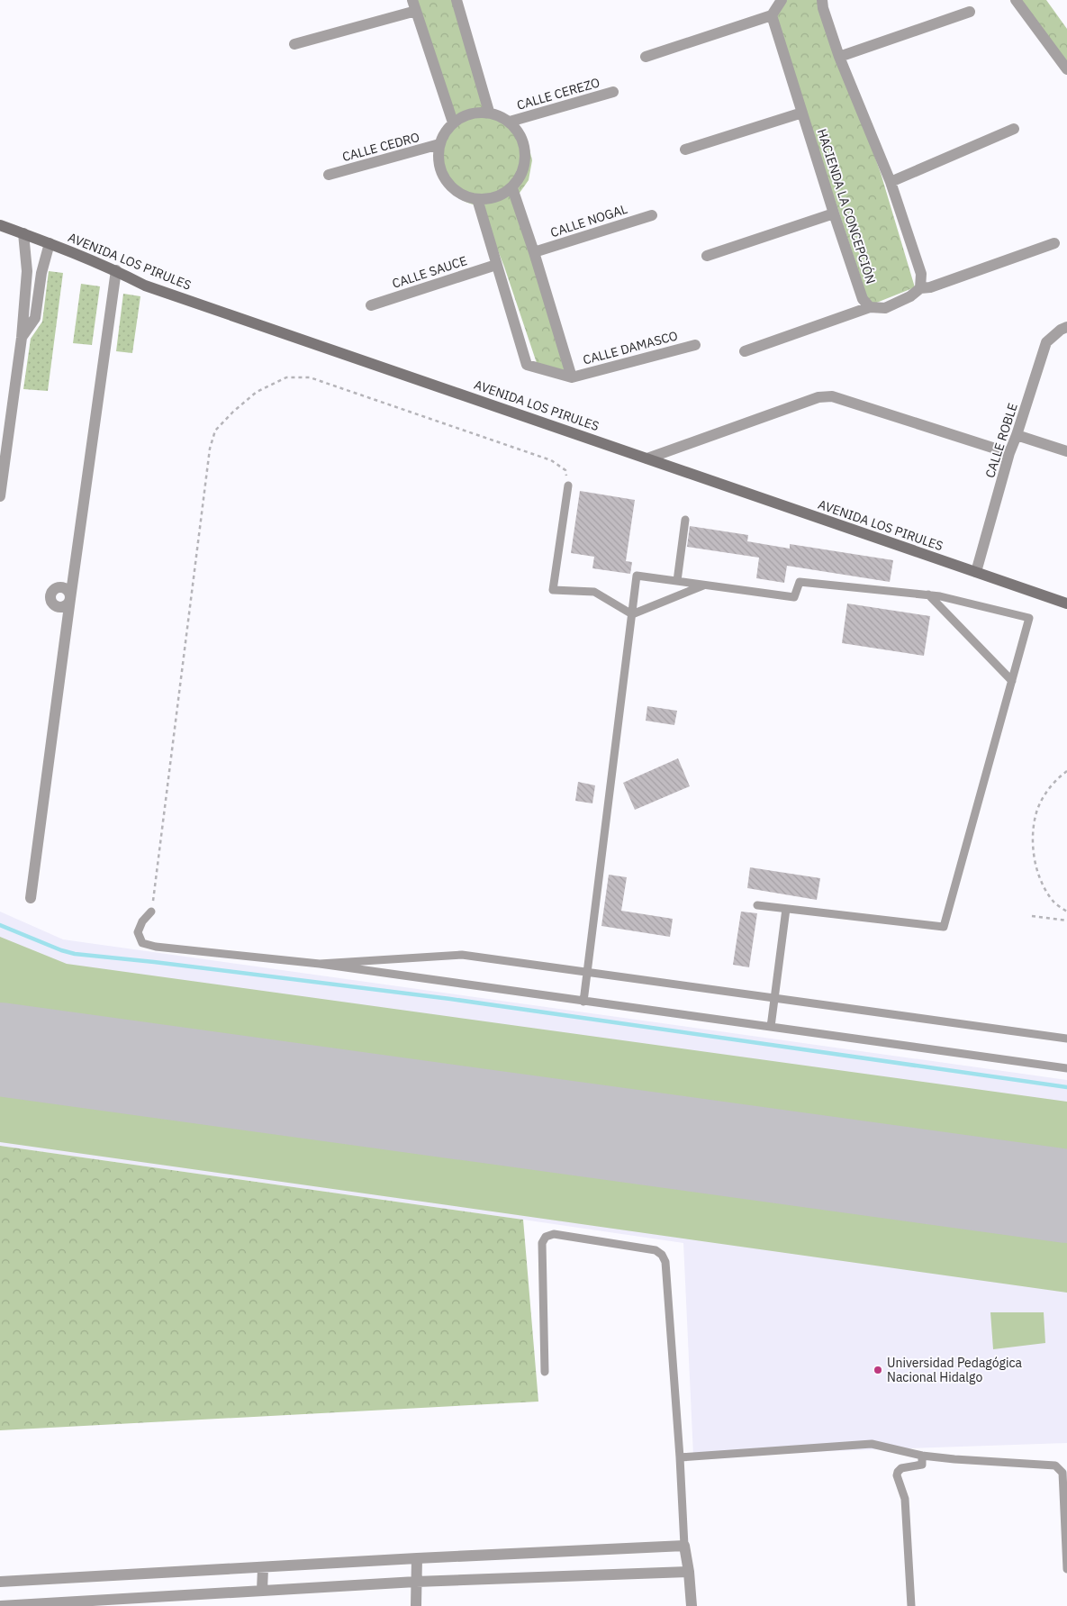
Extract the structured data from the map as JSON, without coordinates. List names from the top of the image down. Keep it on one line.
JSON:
{"streets":{"street":["CALLE CEREZO","CALLE CEDRO","HACIENDA LA CONCEPCIÓN","CALLE NOGAL","AVENIDA LOS PIRULES","CALLE SAUCE","CALLE DAMASCO","CALLE ROBLE"]},"crossings":[["CALLE CEREZO","CALLE CEDRO"],["AVENIDA LOS PIRULES","CALLE ROBLE"]],"places":["Universidad Pedagógica Nacional Hidalgo"]}
